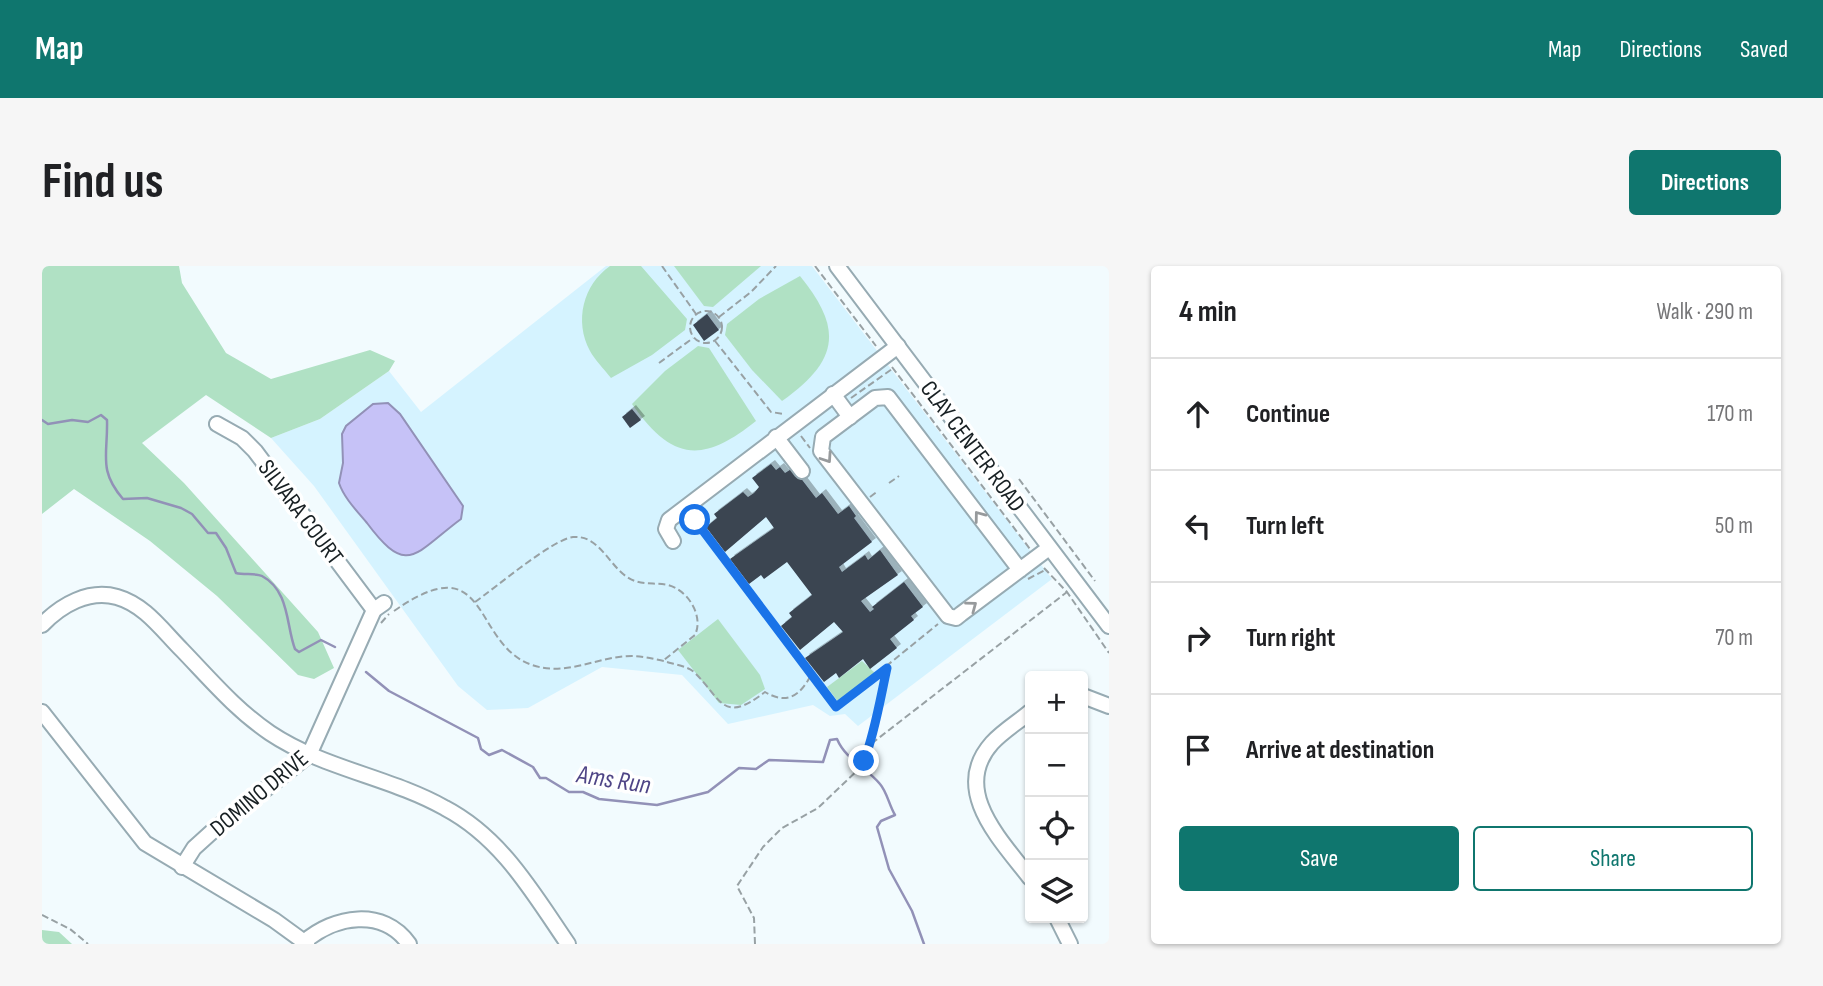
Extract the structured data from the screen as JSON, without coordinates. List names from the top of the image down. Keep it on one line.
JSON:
{"streets":{"street":["CLAY CENTER ROAD","SILVARA COURT","DOMINO DRIVE"]},"crossings":[["SILVARA COURT","DOMINO DRIVE"]],"water":["Ams Run"],"page":{"header":"Map","nav":["Map","Directions","Saved"],"buttons":["Directions",["Save","Share"]],"title":"Find us","heading":["4 min","Walk · 290 m"],"list":[["Continue","170 m"],["Turn left","50 m"],["Turn right","70 m"],"Arrive at destination"],"map_buttons":["+","−"]}}
